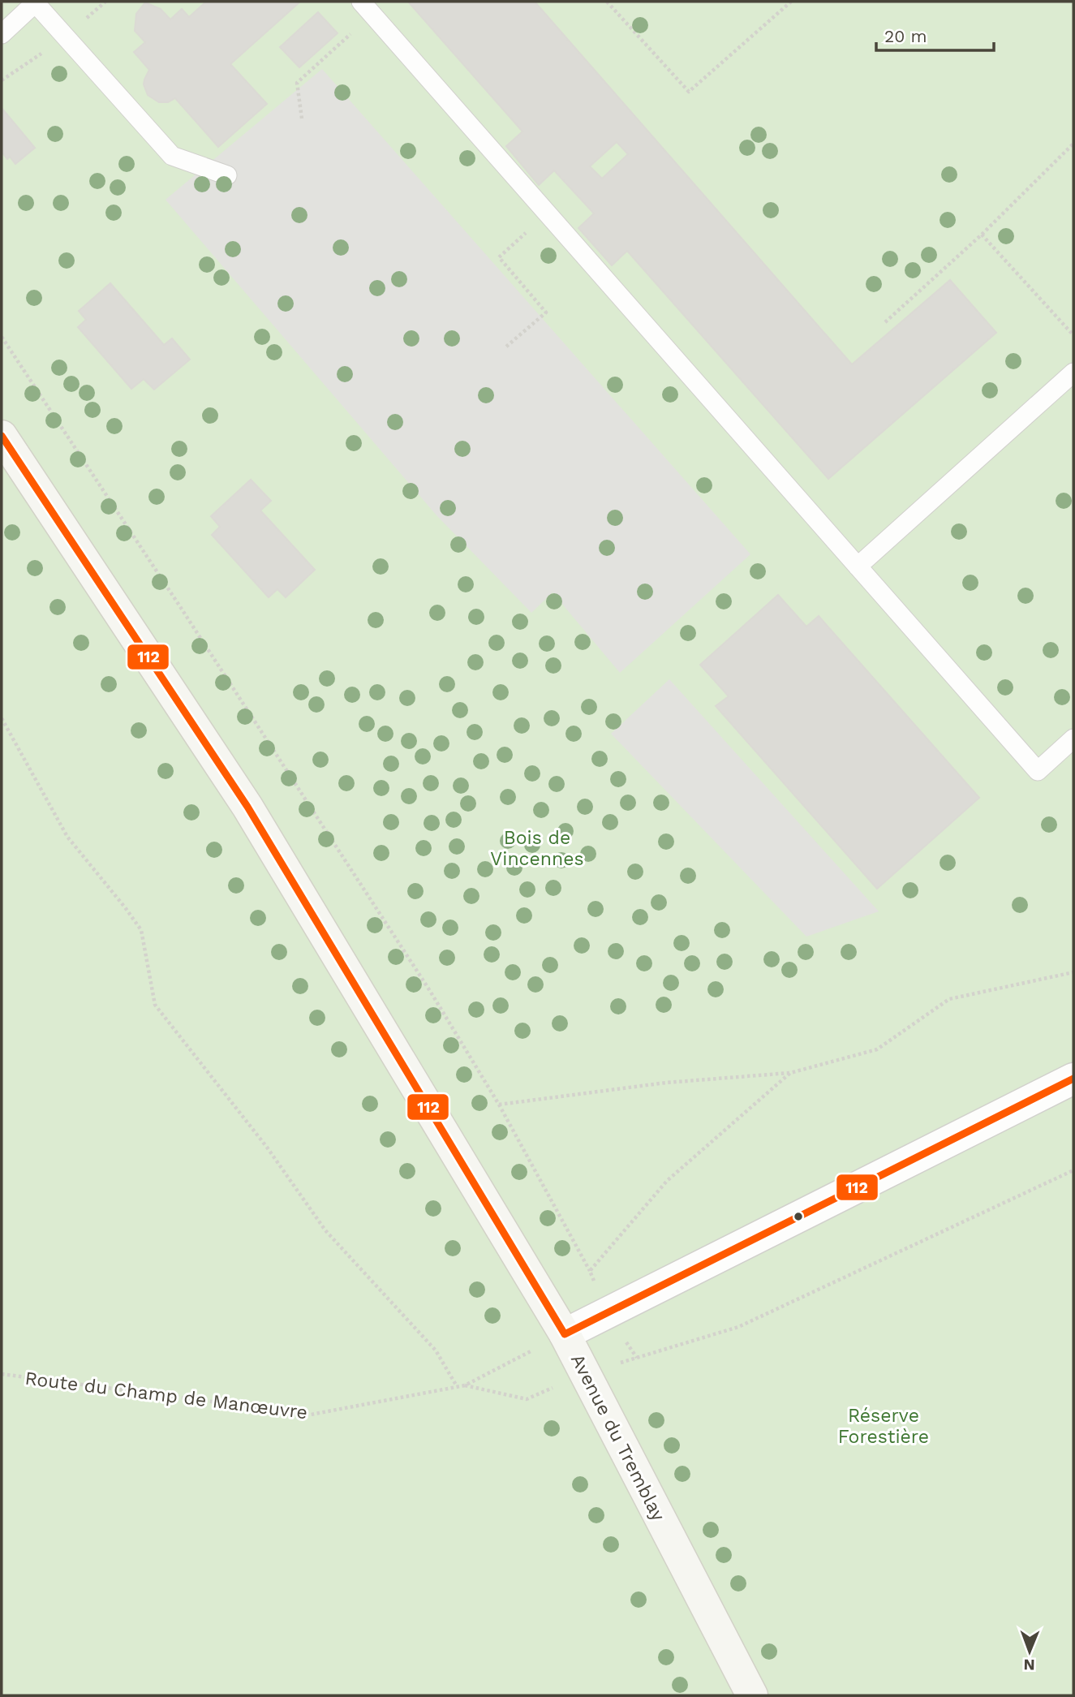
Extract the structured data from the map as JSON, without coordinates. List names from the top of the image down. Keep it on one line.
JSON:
{"streets":{"main road":["Avenue du Tremblay"],"path":["Route du Champ de Manœuvre"]},"crossings":[["Route du Champ de Manœuvre","Avenue du Tremblay"]],"parks":["Bois de Vincennes","Réserve Forestière"],"lines":["transit line 112"],"scale_bar":"20 m","north":"bottom"}
